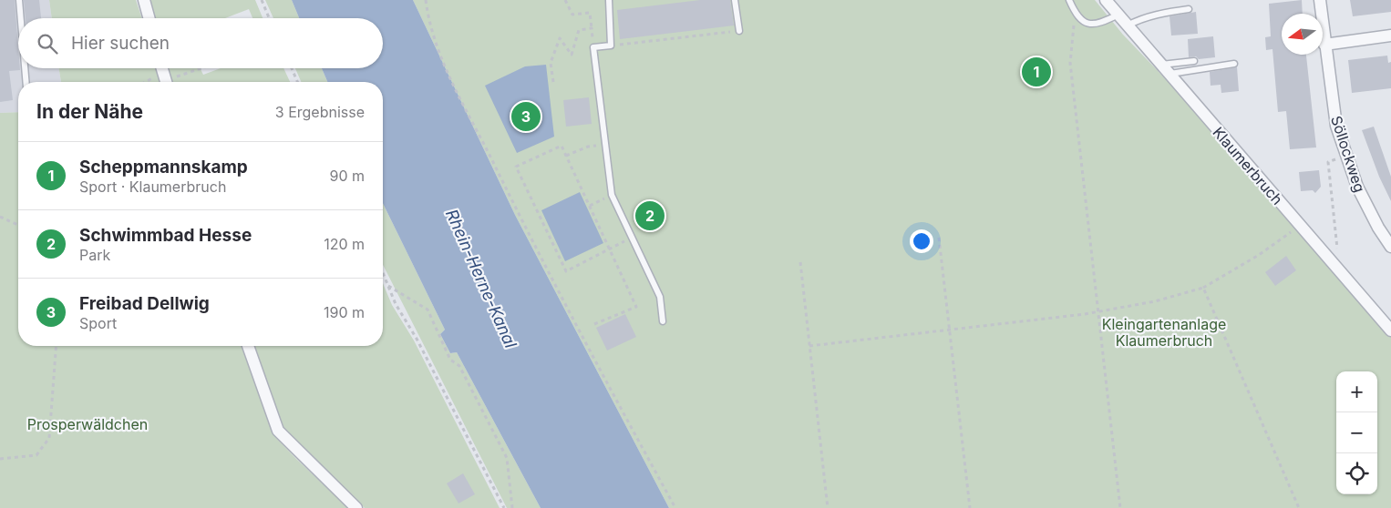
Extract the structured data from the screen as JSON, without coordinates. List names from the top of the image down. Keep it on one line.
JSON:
{"streets":{"street":["Söllockweg","Klaumerbruch"]},"water":["Rhein-Herne-Kanal"],"parks":["Kleingartenanlage Klaumerbruch","Prosperwäldchen"],"north":"left","page":{"search":"Hier suchen","pins":["1","3","2"],"heading":["In der Nähe","3 Ergebnisse"],"list":[{"mark":"1","name":"Scheppmannskamp","note":"Sport · Klaumerbruch","value":"90 m"},{"mark":"2","name":"Schwimmbad Hesse","note":"Park","value":"120 m"},{"mark":"3","name":"Freibad Dellwig","note":"Sport","value":"190 m"}],"map_buttons":["+","−"]}}
